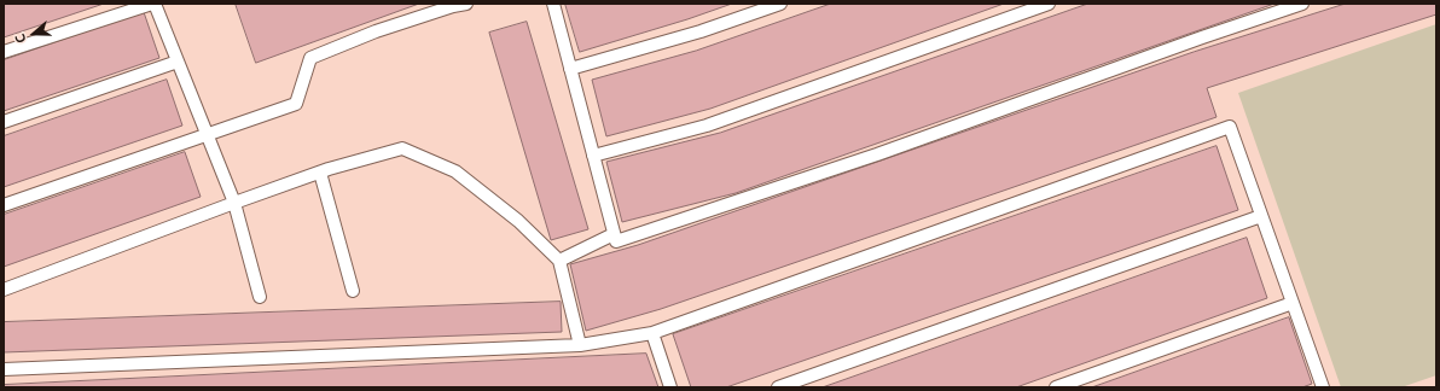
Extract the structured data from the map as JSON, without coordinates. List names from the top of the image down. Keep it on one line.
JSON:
{"north":"left"}
